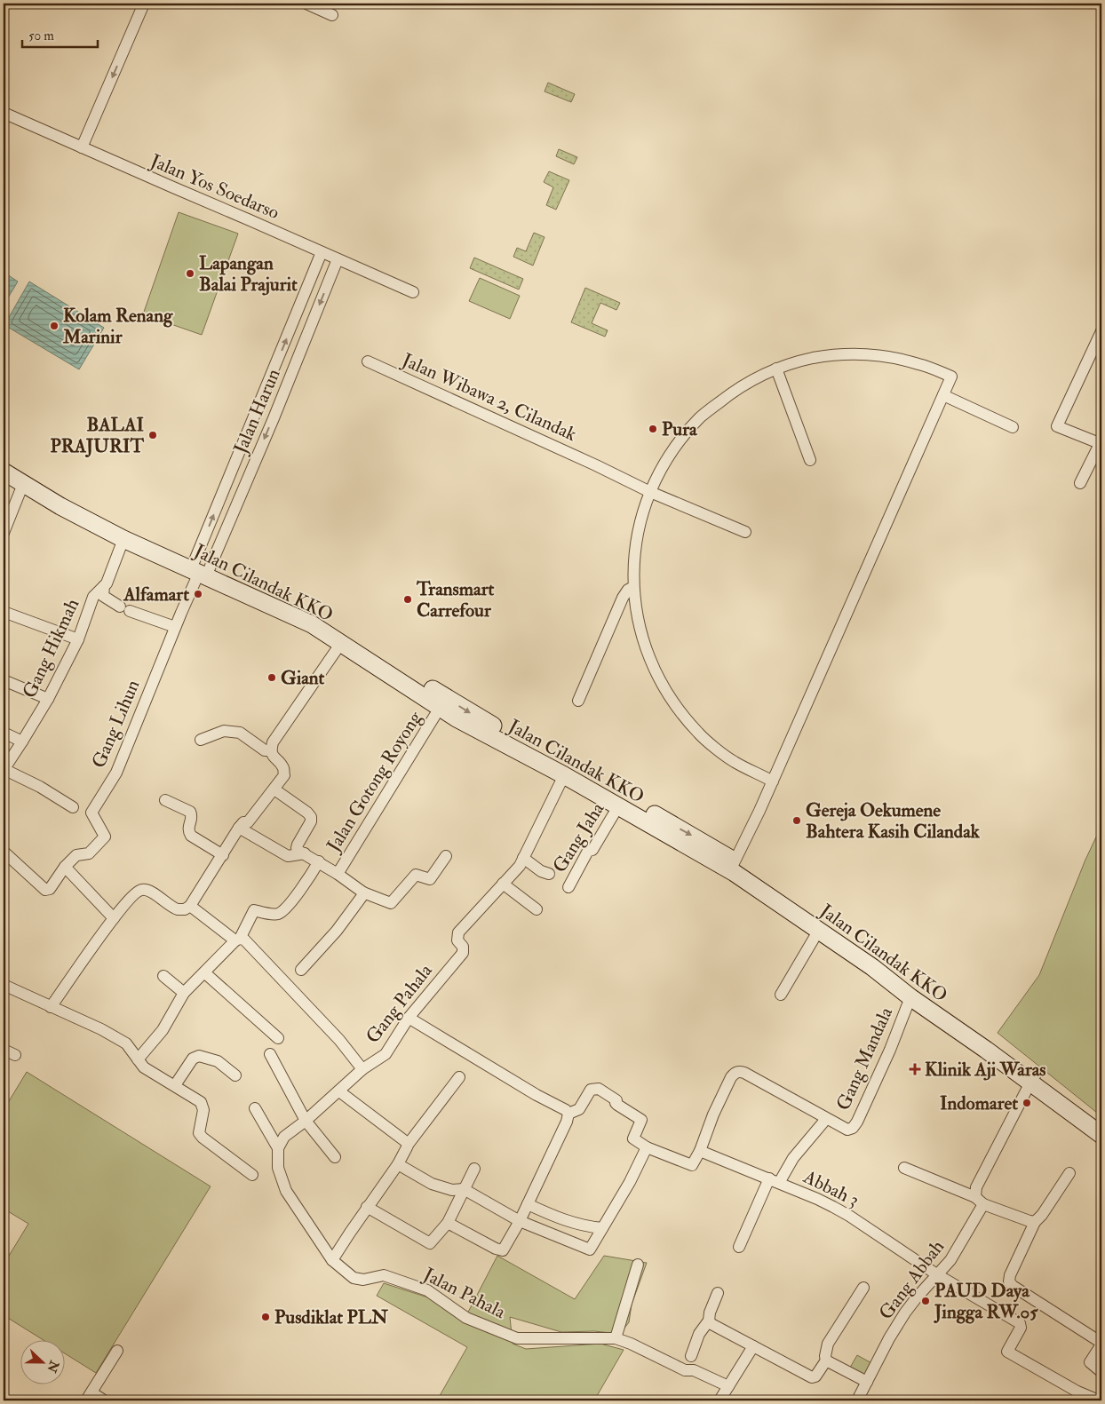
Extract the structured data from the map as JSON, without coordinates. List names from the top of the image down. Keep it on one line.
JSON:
{"streets":{"street":["Jalan Yos Soedarso","Jalan Wibawa 2, Cilandak","Jalan Harun","Jalan Cilandak KKO","Gang Hikmah","Gang Lihun","Jalan Gotong Royong","Gang Jaha","Gang Pahala","Gang Mandala","Abbah 3","Gang Abbah","Jalan Pahala"]},"crossings":[["Jalan Yos Soedarso","Jalan Harun"],["Jalan Harun","Jalan Cilandak KKO"],["Jalan Harun","Gang Lihun"],["Jalan Cilandak KKO","Gang Hikmah"],["Jalan Cilandak KKO","Gang Lihun"],["Jalan Cilandak KKO","Jalan Gotong Royong"],["Jalan Cilandak KKO","Gang Jaha"],["Jalan Cilandak KKO","Gang Pahala"],["Jalan Cilandak KKO","Gang Mandala"],["Jalan Cilandak KKO","Gang Abbah"],["Gang Mandala","Abbah 3"],["Abbah 3","Gang Abbah"]],"places":{"other":["Lapangan Balai Prajurit","Kolam Renang Marinir","Pura","BALAI PRAJURIT","Alfamart","Transmart Carrefour","Giant","Gereja Oekumene Bahtera Kasih Cilandak","Indomaret","PAUD Daya Jingga RW.05","Pusdiklat PLN"],"health":["Klinik Aji Waras"]},"scale_bar":"50 m","north":"right"}
